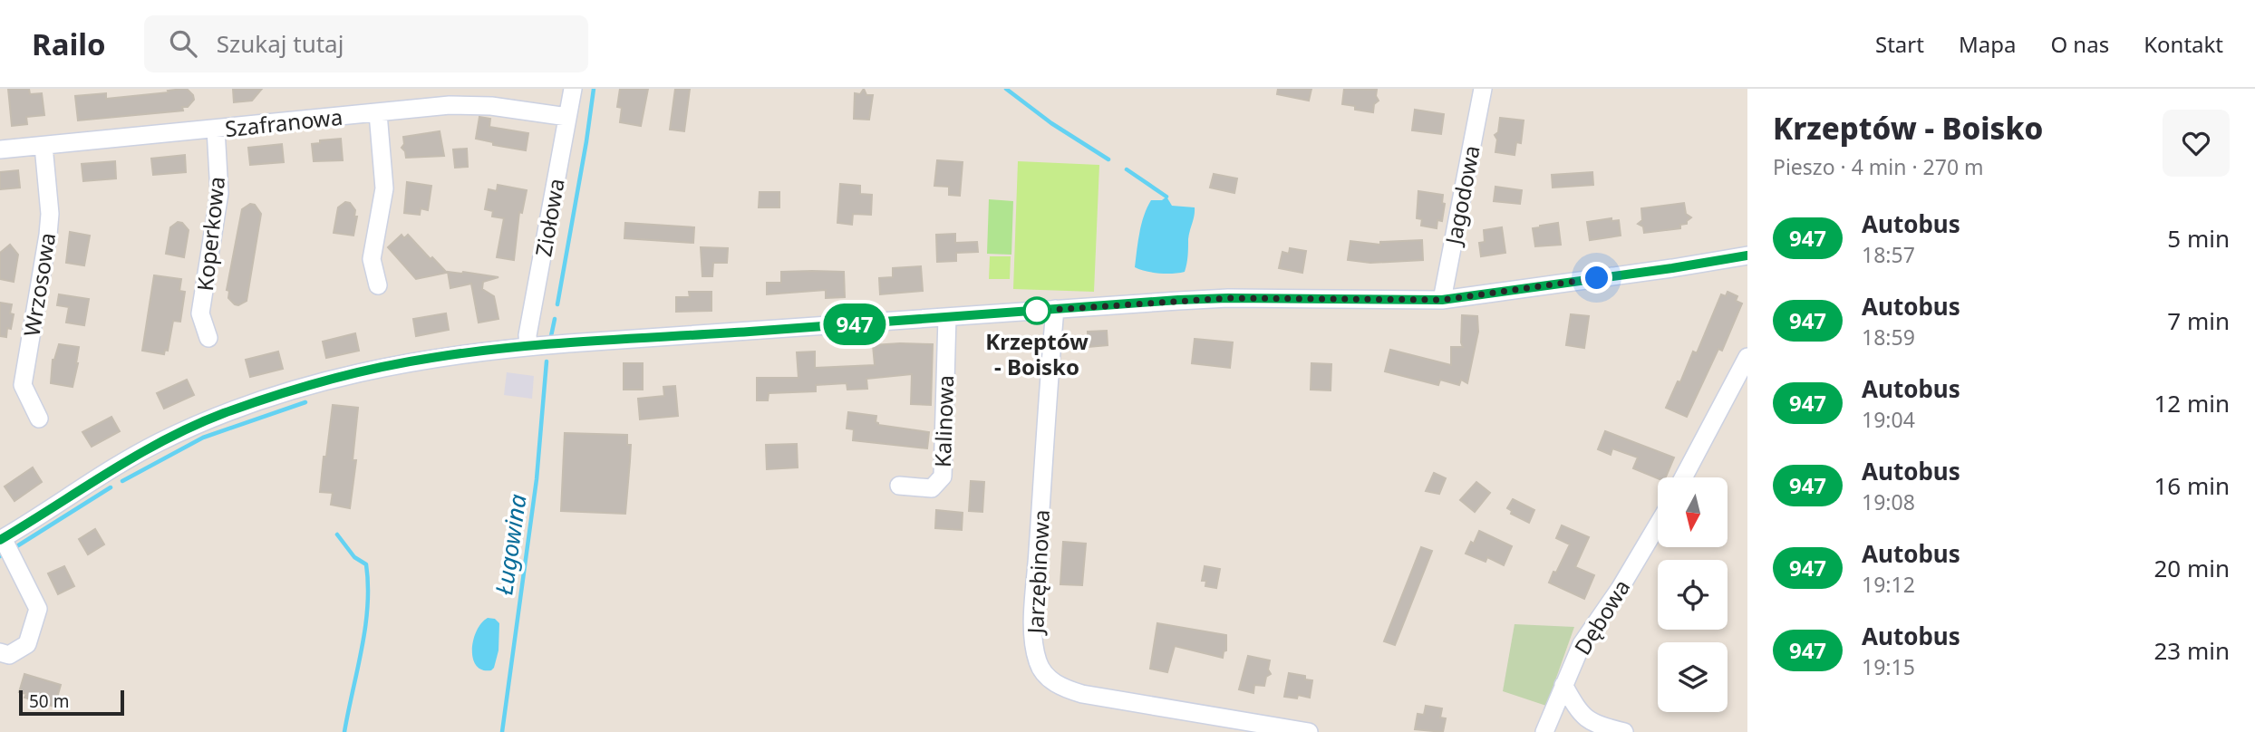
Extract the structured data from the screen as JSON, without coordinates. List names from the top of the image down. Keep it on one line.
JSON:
{"streets":{"street":["Szafranowa","Jagodowa","Ziołowa","Koperkowa","Wrzosowa","Kalinowa","Jarzębinowa","Dębowa"]},"crossings":[["Szafranowa","Ziołowa"],["Szafranowa","Koperkowa"],["Szafranowa","Wrzosowa"]],"water":["Ługowina"],"places":["Krzeptów - Boisko"],"lines":["bus line 947"],"scale_bar":"50 m","north":"bottom","page":{"header":"Railo","search":"Szukaj tutaj","nav":["Start","Mapa","O nas","Kontakt"],"on_map":"947","heading":["Krzeptów - Boisko","Pieszo · 4 min · 270 m"],"list":[{"mark":"947","name":"Autobus","note":"18:57","value":"5 min"},{"mark":"947","name":"Autobus","note":"18:59","value":"7 min"},{"mark":"947","name":"Autobus","note":"19:04","value":"12 min"},{"mark":"947","name":"Autobus","note":"19:08","value":"16 min"},{"mark":"947","name":"Autobus","note":"19:12","value":"20 min"},{"mark":"947","name":"Autobus","note":"19:15","value":"23 min"}],"scale":"50 m"}}
